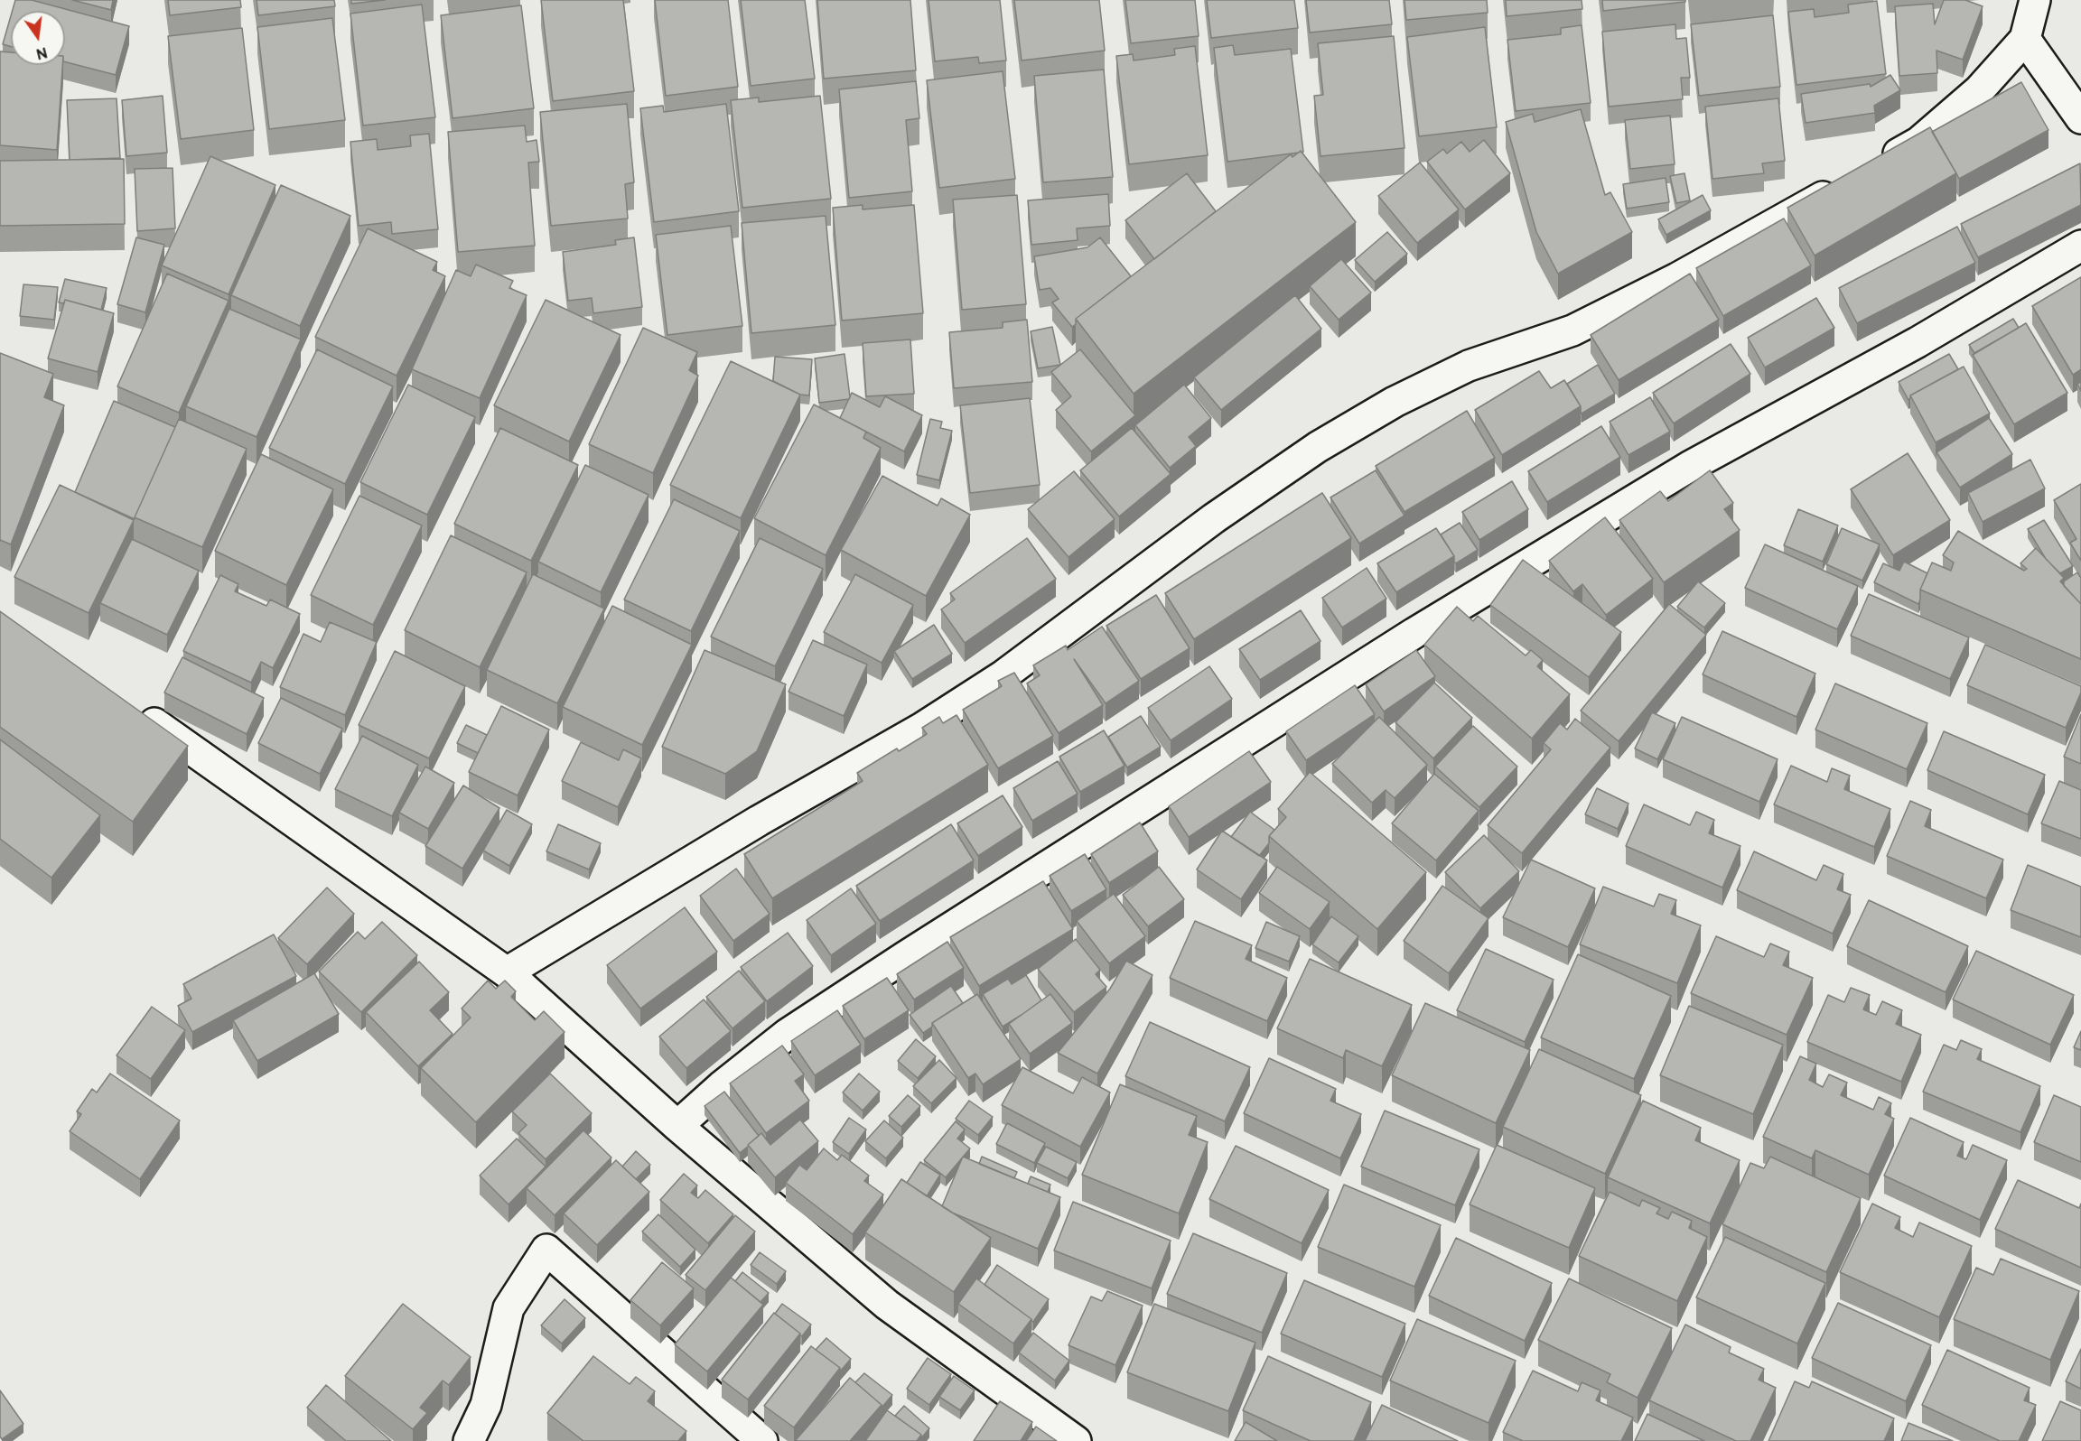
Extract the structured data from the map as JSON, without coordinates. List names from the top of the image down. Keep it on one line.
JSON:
{"north":"bottom"}
